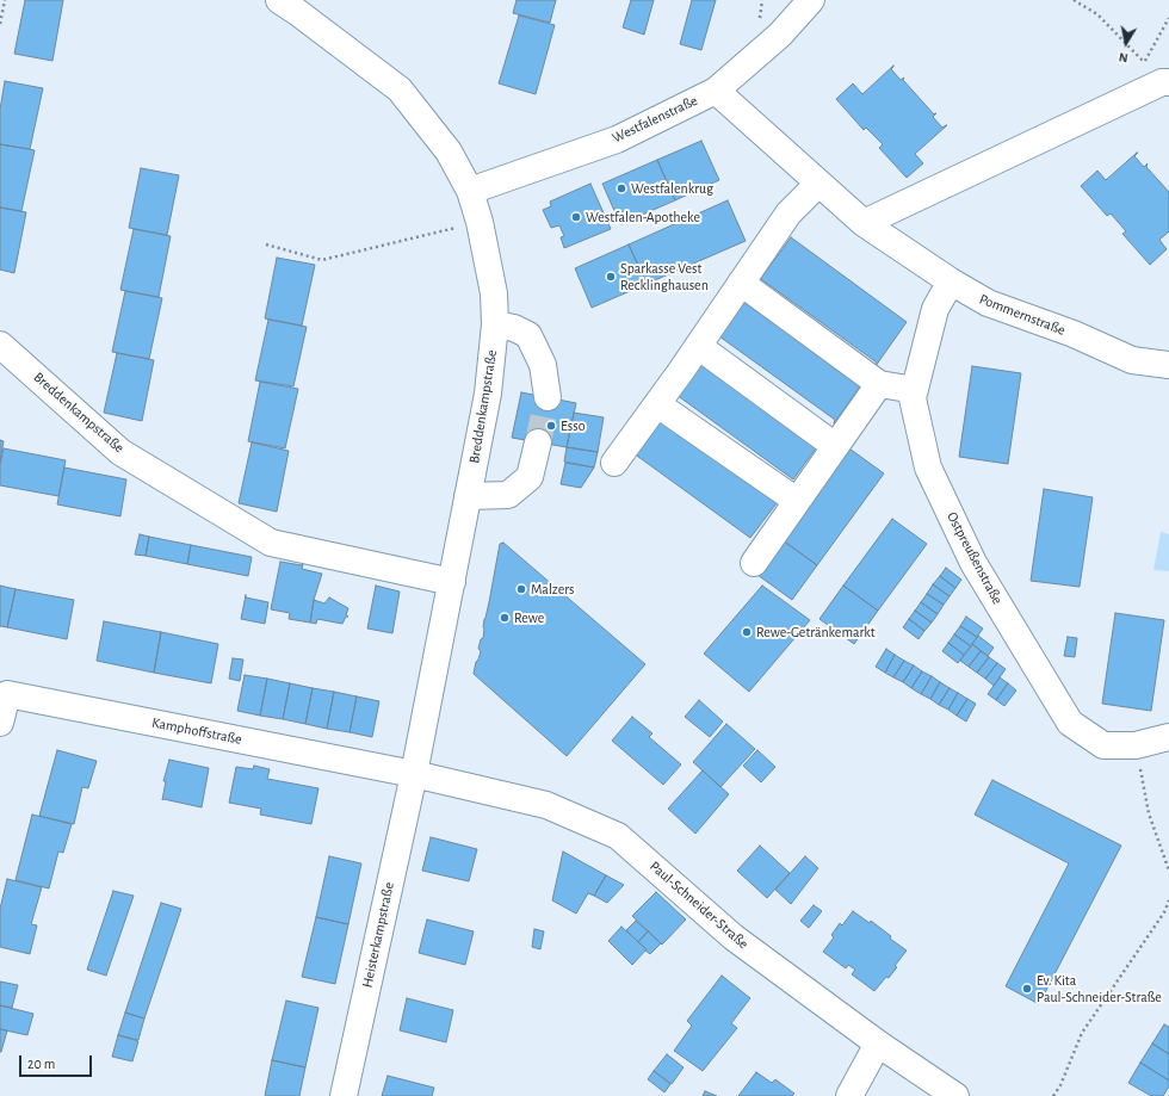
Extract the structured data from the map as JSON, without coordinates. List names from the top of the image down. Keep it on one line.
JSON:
{"streets":{"street":["Westfalenstraße","Pommernstraße","Breddenkampstraße","Ostpreußenstraße","Kamphoffstraße","Paul-Schneider-Straße","Heisterkampstraße"]},"crossings":[["Westfalenstraße","Pommernstraße"],["Westfalenstraße","Breddenkampstraße"],["Pommernstraße","Ostpreußenstraße"],["Breddenkampstraße","Kamphoffstraße"],["Breddenkampstraße","Paul-Schneider-Straße"],["Breddenkampstraße","Heisterkampstraße"],["Kamphoffstraße","Paul-Schneider-Straße"],["Kamphoffstraße","Heisterkampstraße"],["Paul-Schneider-Straße","Heisterkampstraße"]],"places":["Westfalenkrug","Westfalen-Apotheke","Sparkasse Vest Recklinghausen","Esso","Malzers","Rewe","Rewe-Getränkemarkt","Ev. Kita Paul-Schneider-Straße"],"scale_bar":"20 m","north":"bottom"}
